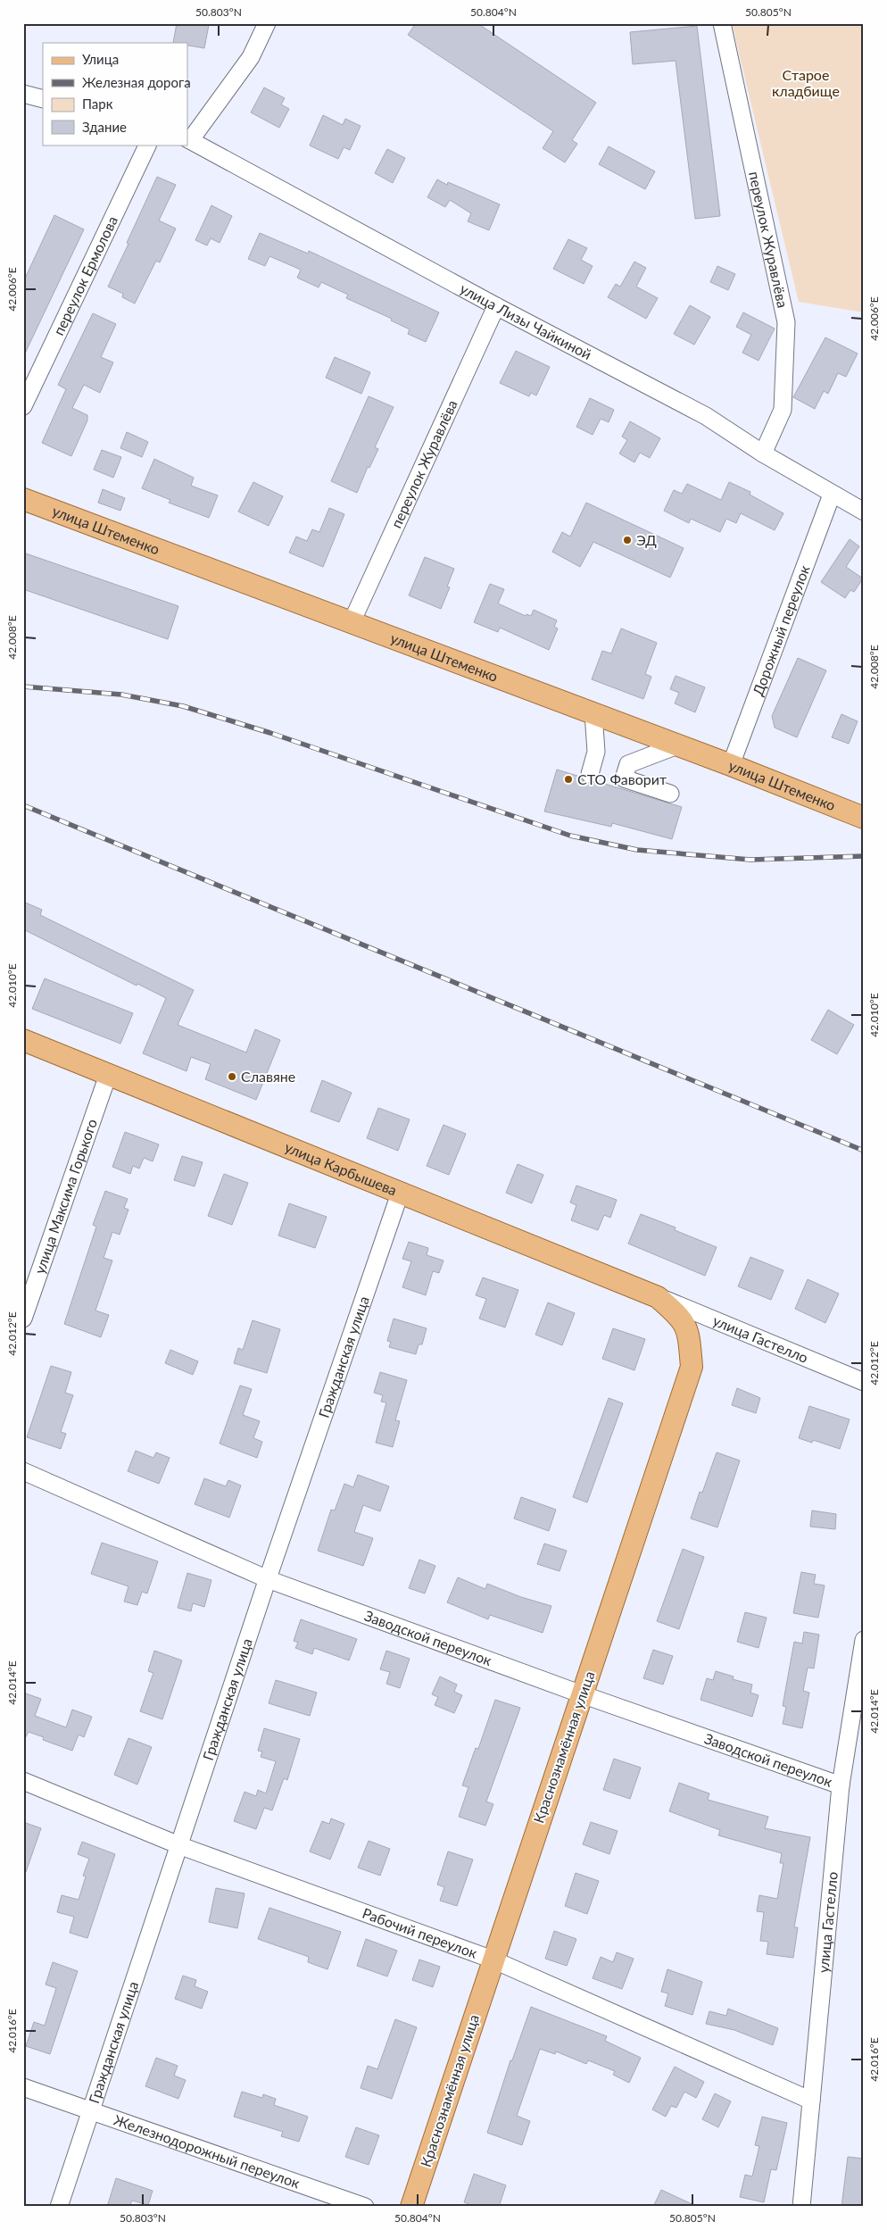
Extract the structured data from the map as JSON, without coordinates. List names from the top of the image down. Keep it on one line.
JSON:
{"streets":{"main road":["улица Штеменко","улица Карбышева","Краснознамённая улица"],"street":["переулок Журавлёва","переулок Ермолова","улица Лизы Чайкиной","Дорожный переулок","улица Максима Горького","улица Гастелло","Гражданская улица","Заводской переулок","Рабочий переулок","Железнодорожный переулок"]},"crossings":[["переулок Журавлёва","улица Лизы Чайкиной"],["переулок Журавлёва","улица Штеменко"],["улица Лизы Чайкиной","Дорожный переулок"],["улица Штеменко","Дорожный переулок"],["улица Карбышева","улица Максима Горького"],["улица Карбышева","улица Гастелло"],["улица Карбышева","Гражданская улица"],["улица Карбышева","Краснознамённая улица"],["улица Гастелло","Заводской переулок"],["улица Гастелло","Краснознамённая улица"],["улица Гастелло","Рабочий переулок"],["Гражданская улица","Заводской переулок"],["Гражданская улица","Рабочий переулок"],["Гражданская улица","Железнодорожный переулок"],["Заводской переулок","Краснознамённая улица"],["Краснознамённая улица","Рабочий переулок"]],"parks":["Старое кладбище"],"places":["ЭД","СТО Фаворит","Славяне"],"legend":["Улица","Железная дорога","Парк","Здание"],"coordinates":["50.803°N","50.804°N","50.805°N","42.006°E","42.008°E","42.010°E","42.012°E","42.014°E","42.016°E"]}
